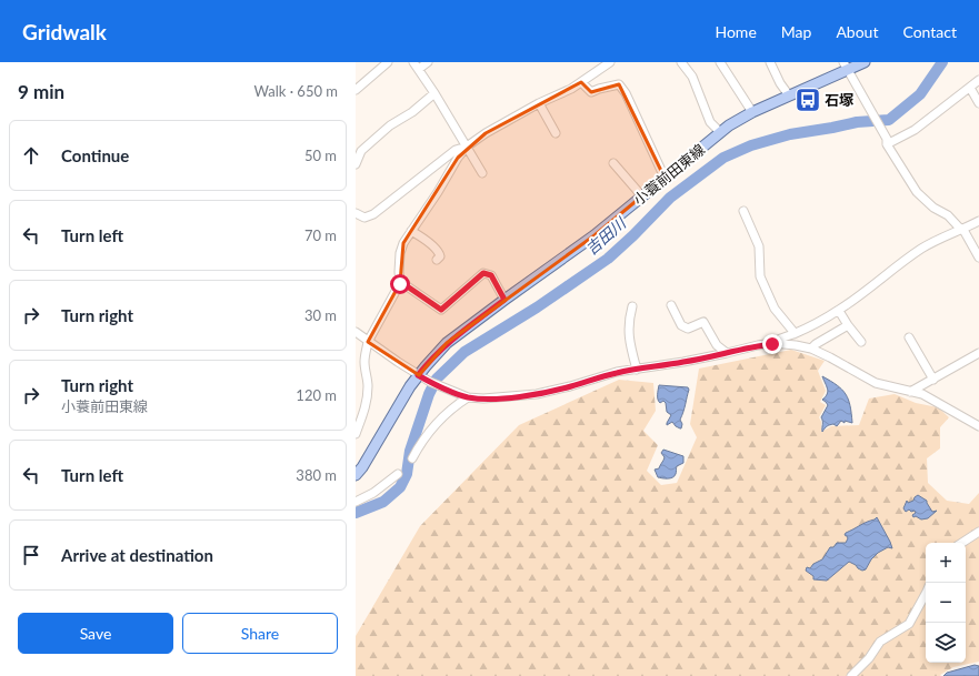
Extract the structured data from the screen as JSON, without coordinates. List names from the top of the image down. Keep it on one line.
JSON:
{"streets":{"main road":["小蓑前田東線"]},"water":["吉田川"],"places":{"bus stop":["石塚"]},"page":{"header":"Gridwalk","nav":["Home","Map","About","Contact"],"heading":["9 min","Walk · 650 m"],"list":[["Continue","50 m"],["Turn left","70 m"],["Turn right","30 m"],["Turn right","小蓑前田東線","120 m"],["Turn left","380 m"],"Arrive at destination"],"map_buttons":["+","−"],"buttons":["Save","Share"]}}
